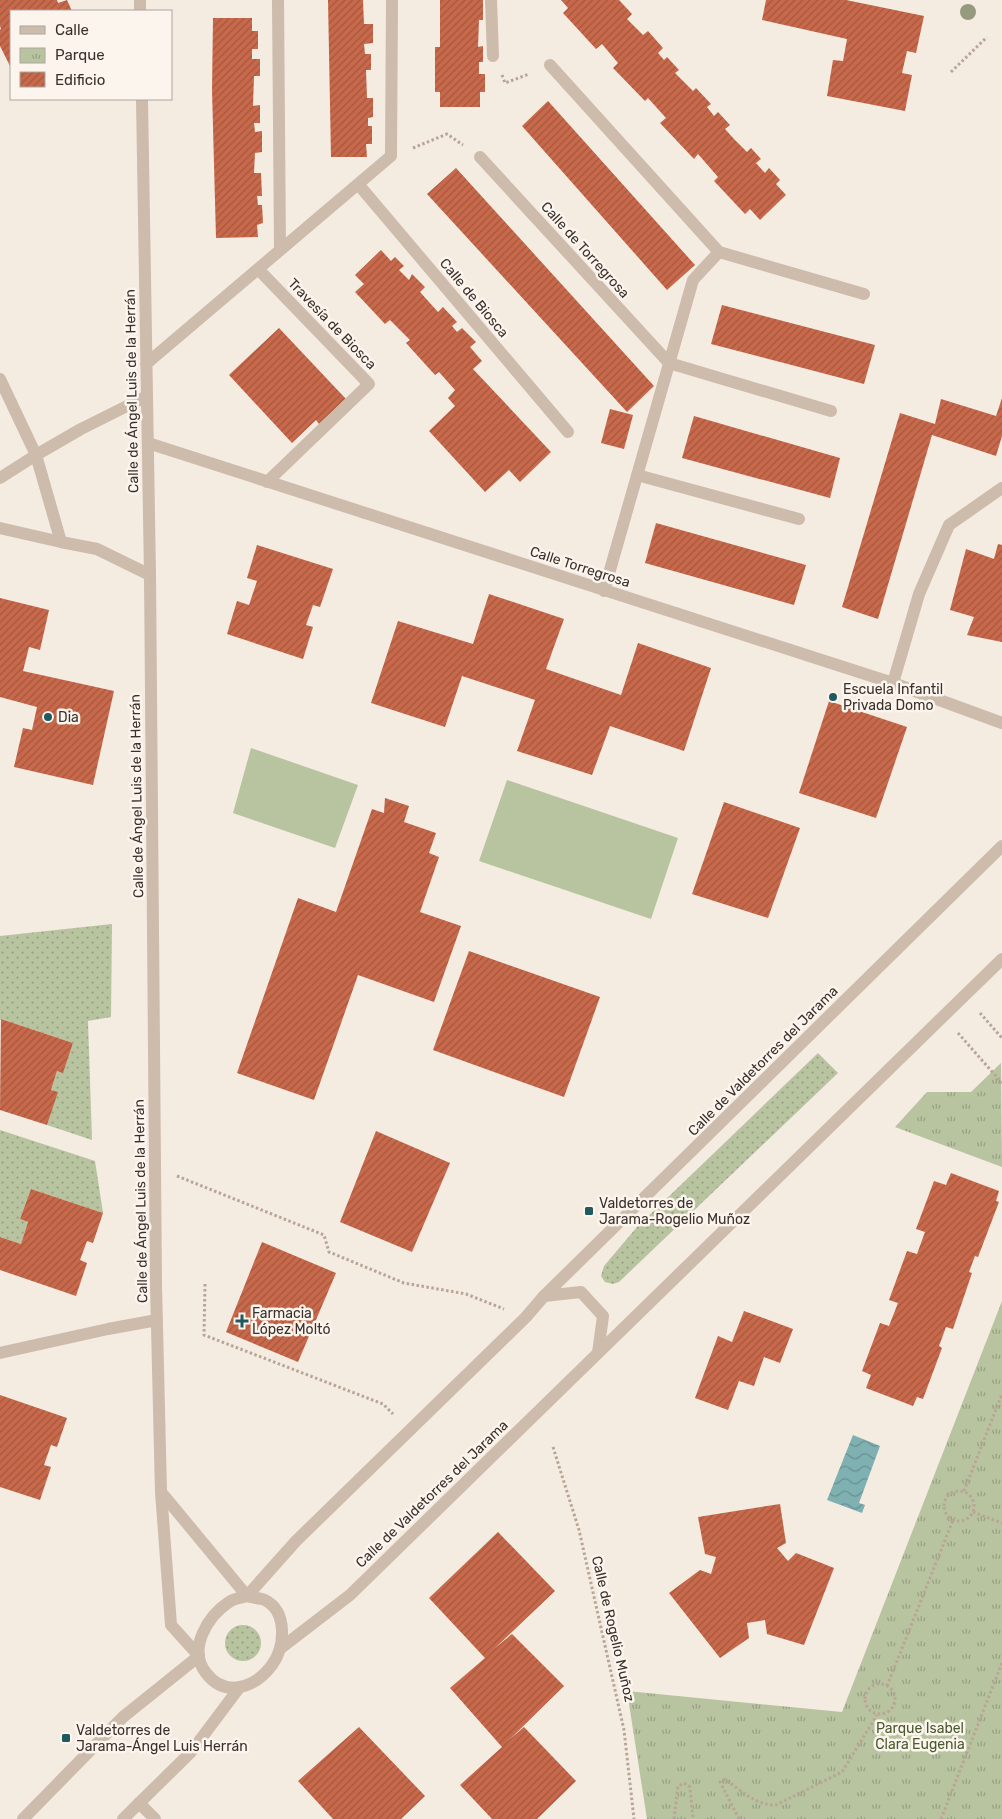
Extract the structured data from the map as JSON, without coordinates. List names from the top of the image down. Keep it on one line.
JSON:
{"streets":{"street":["Calle de Torregrosa","Calle de Biosca","Travesía de Biosca","Calle de Ángel Luis de la Herrán","Calle Torregrosa","Calle de Valdetorres del Jarama"],"path":["Calle de Rogelio Muñoz"]},"crossings":[["Travesía de Biosca","Calle Torregrosa"],["Calle de Ángel Luis de la Herrán","Calle Torregrosa"],["Calle de Ángel Luis de la Herrán","Calle de Valdetorres del Jarama"]],"parks":["Parque Isabel Clara Eugenia"],"places":{"other":["Escuela Infantil Privada Domo","Dia"],"transit":["Valdetorres de Jarama-Rogelio Muñoz","Valdetorres de Jarama-Ángel Luis Herrán"],"health":["Farmacia López Moltó"]},"legend":["Calle","Parque","Edificio"]}
